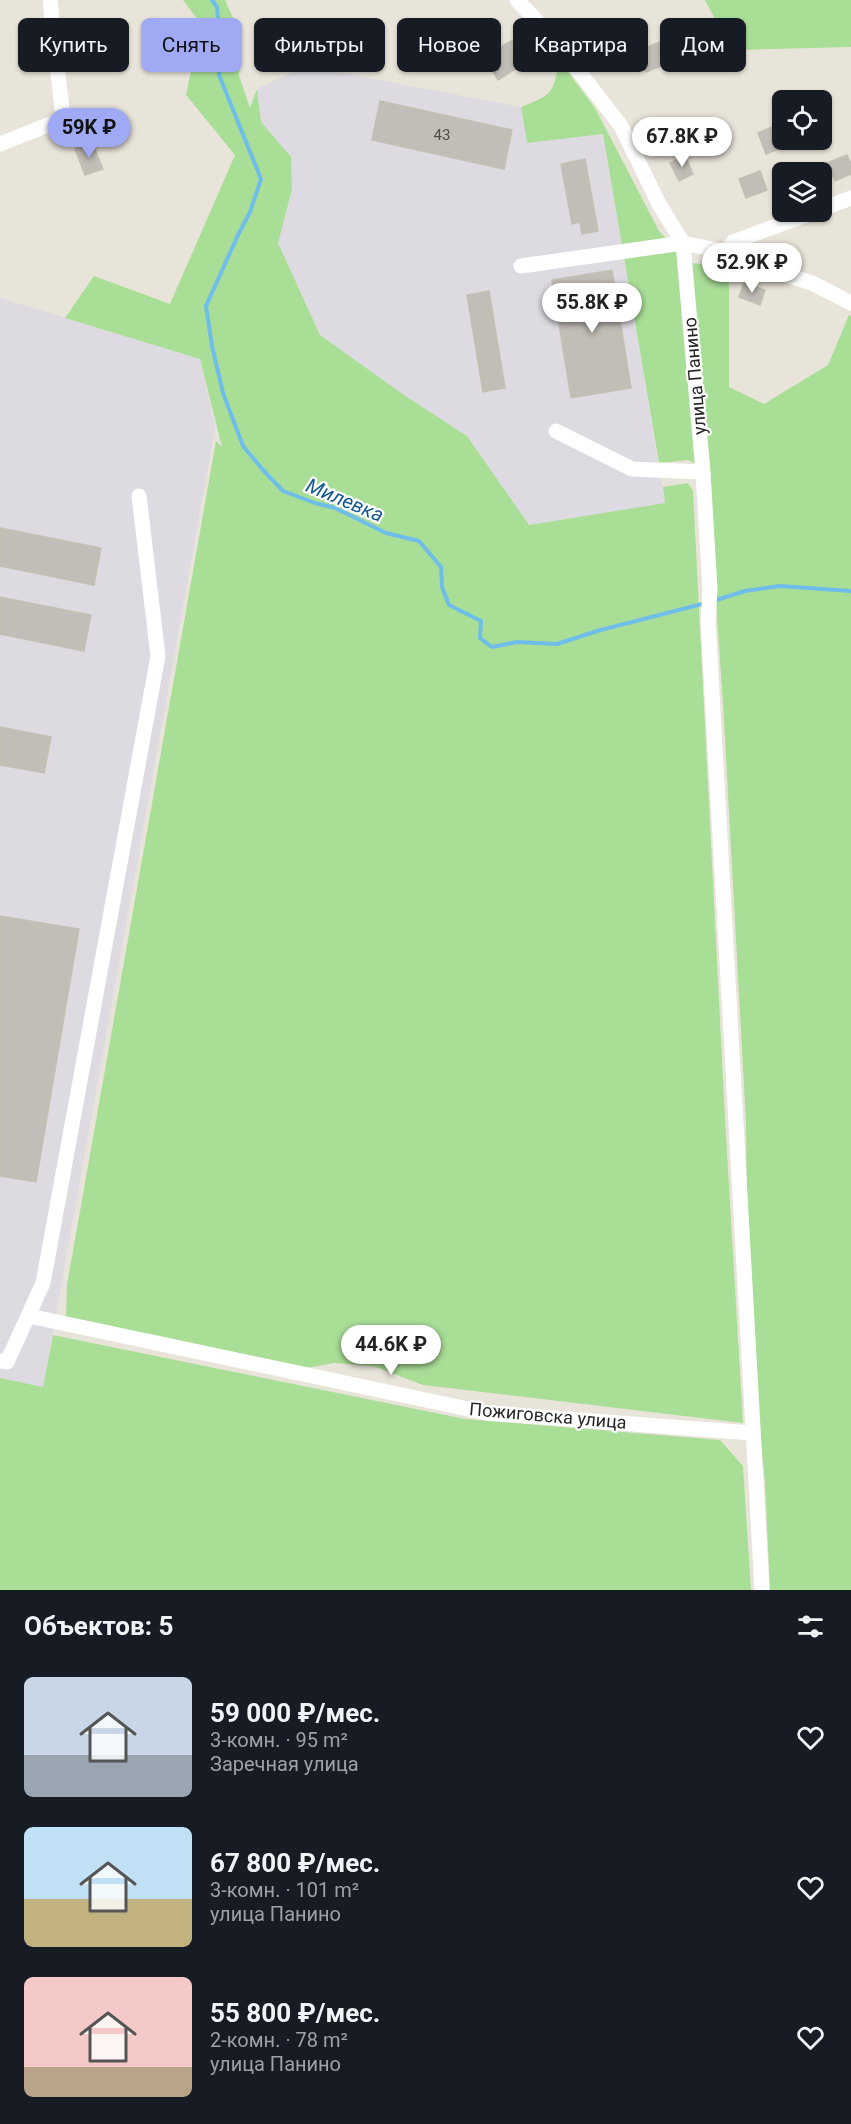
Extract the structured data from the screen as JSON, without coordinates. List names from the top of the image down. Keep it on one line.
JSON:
{"streets":{"street":["улица Панино","Пожиговска улица"]},"crossings":[["улица Панино","Пожиговска улица"]],"water":["Милевка"],"house_numbers":["43"],"page":{"chip":["Купить","Снять","Фильтры","Новое","Квартира","Дом"],"price":["59K ₽","67.8K ₽","52.9K ₽","55.8K ₽","44.6K ₽"],"heading":"Объектов: 5","list":[{"name":"59 000 ₽/мес.","note":"3-комн. · 95 m² · Заречная улица"},{"name":"67 800 ₽/мес.","note":"3-комн. · 101 m² · улица Панино"},{"name":"55 800 ₽/мес.","note":"2-комн. · 78 m² · улица Панино"}]}}
